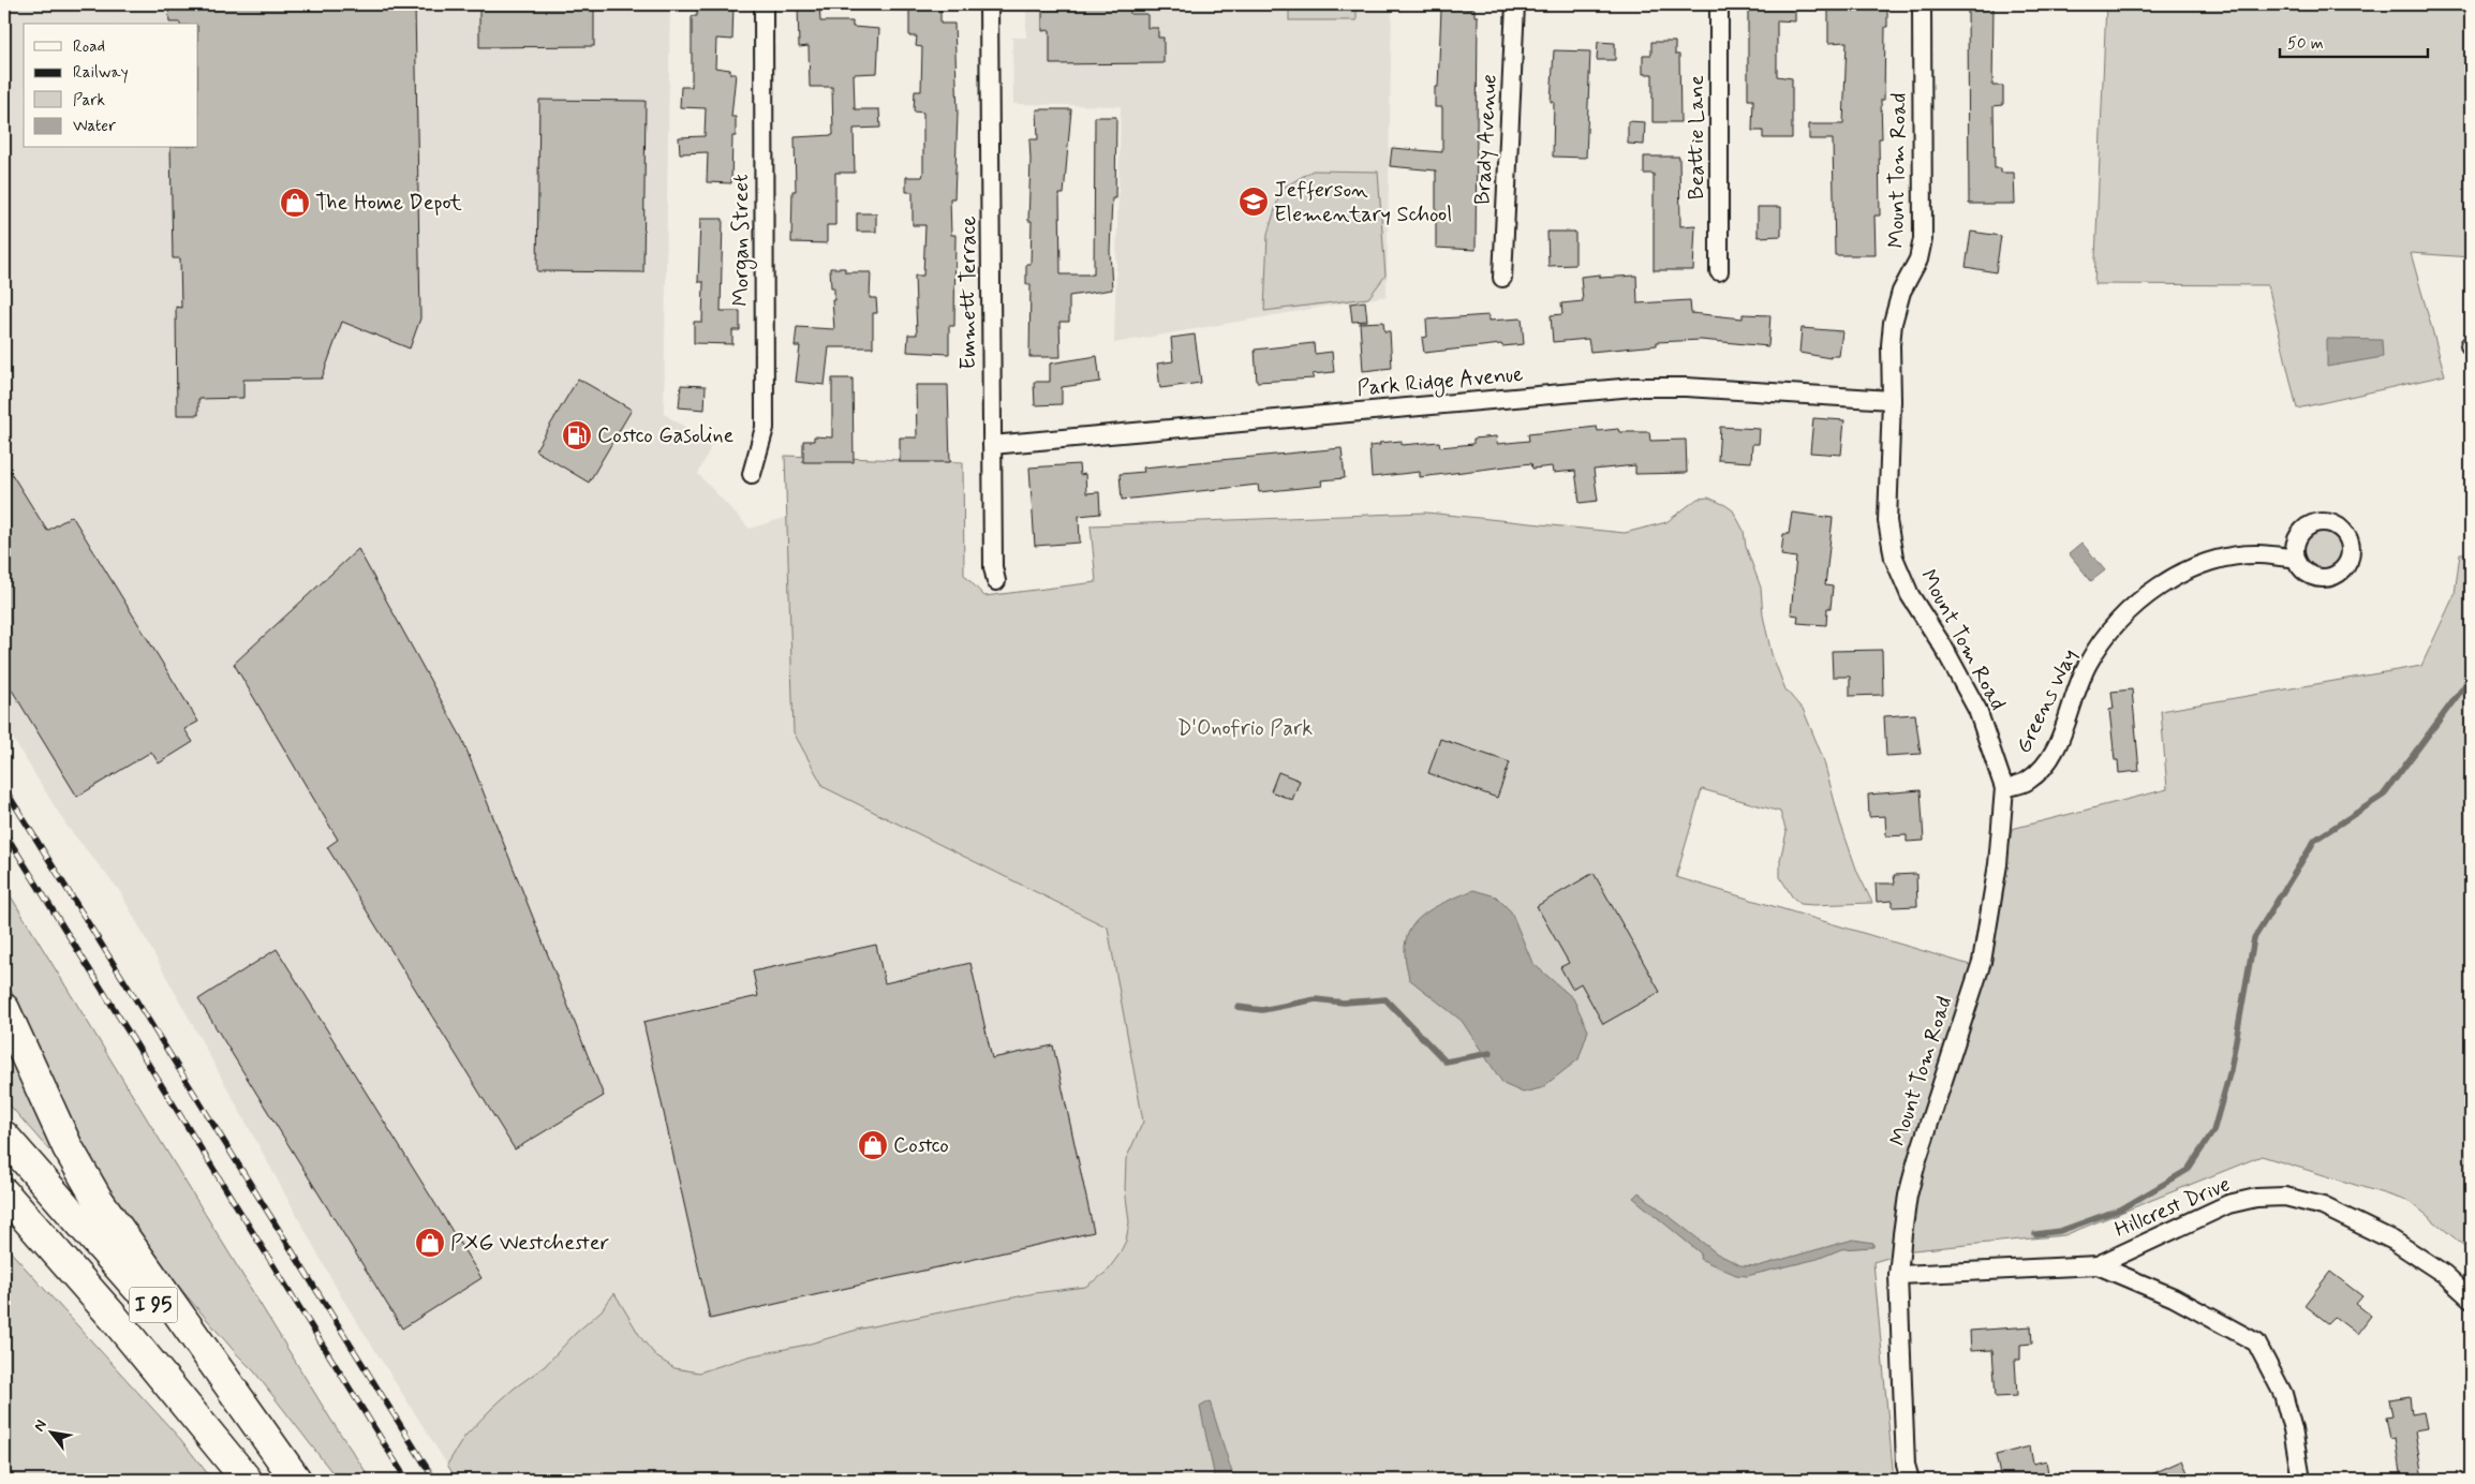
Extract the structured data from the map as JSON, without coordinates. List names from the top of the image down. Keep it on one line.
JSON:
{"streets":{"highway":["I 95"],"street":["Beattie Lane","Brady Avenue","Mount Tom Road","Morgan Street","Emmett Terrace","Park Ridge Avenue","Greens Way","Hillcrest Drive"]},"crossings":[["Mount Tom Road","Park Ridge Avenue"],["Mount Tom Road","Greens Way"],["Mount Tom Road","Hillcrest Drive"],["Emmett Terrace","Park Ridge Avenue"]],"parks":["D'Onofrio Park"],"places":{"school or university":["Jefferson Elementary School"],"shop":["The Home Depot","Costco","PXG Westchester"],"fuel station":["Costco Gasoline"]},"legend":["Road","Railway","Park","Water"],"scale_bar":"50 m","north":"top left"}
